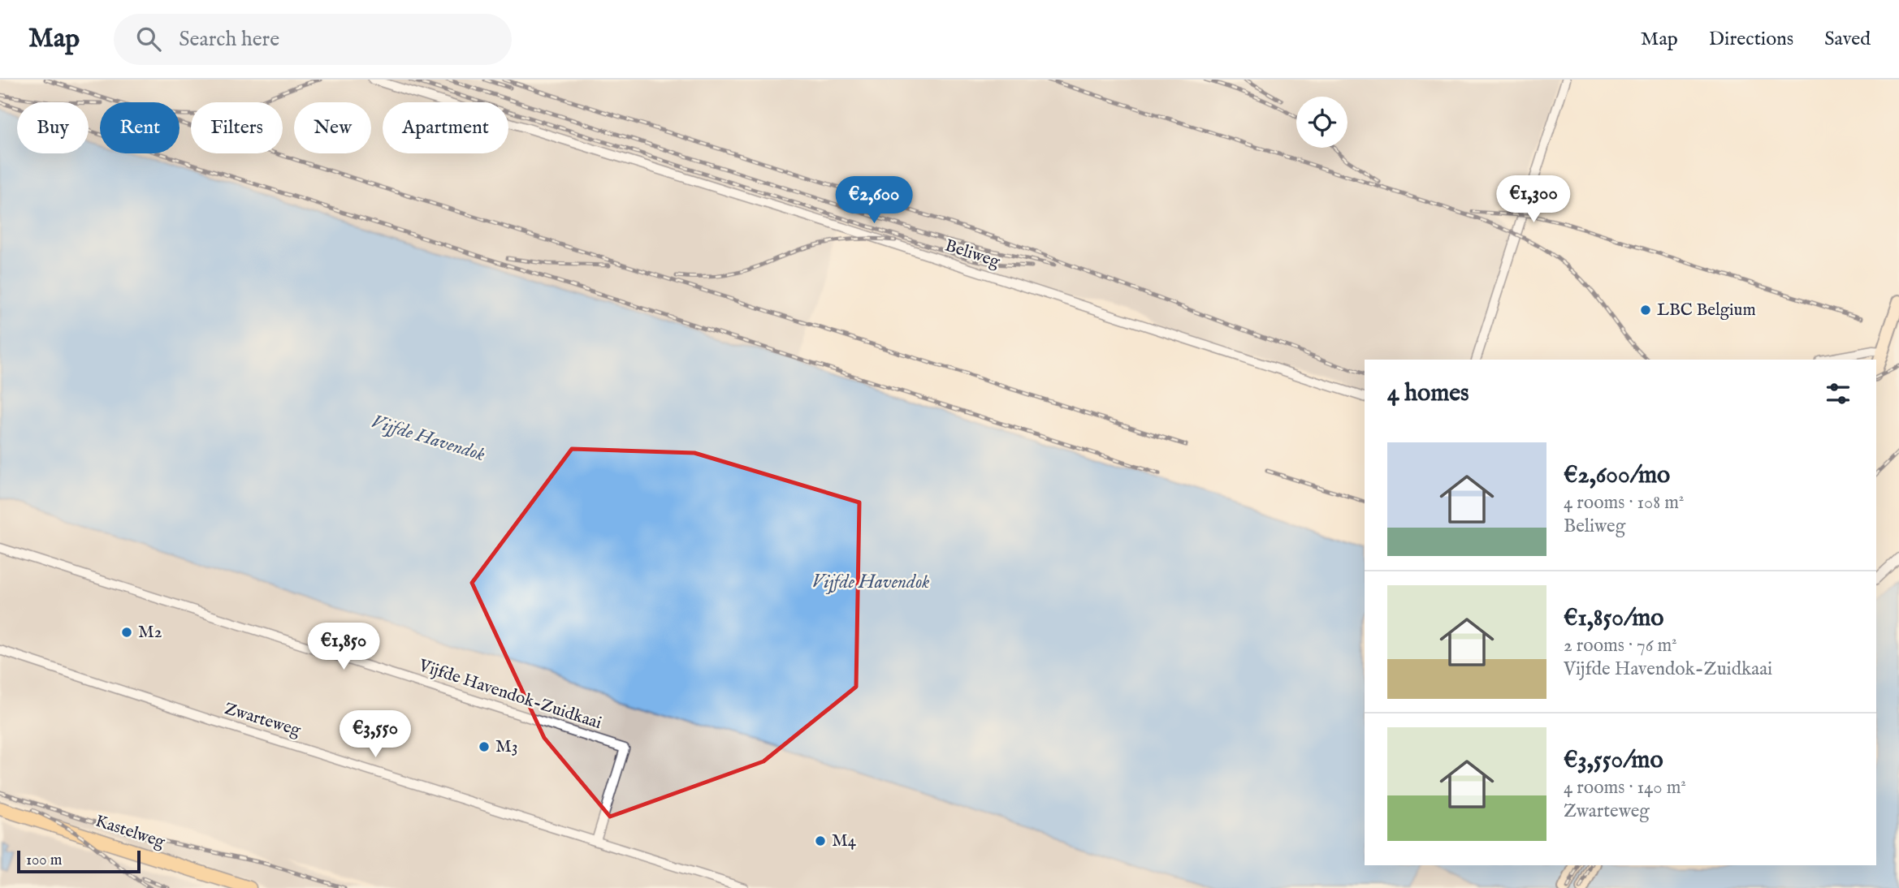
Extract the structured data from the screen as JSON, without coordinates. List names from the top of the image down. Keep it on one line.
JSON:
{"streets":{"main road":["Kastelweg"],"street":["Beliweg","Vijfde Havendok-Zuidkaai","Zwarteweg"]},"crossings":[["Vijfde Havendok-Zuidkaai","Zwarteweg"]],"water":["Vijfde Havendok"],"places":["LBC Belgium","M2","M3","M4"],"scale_bar":"100 m","page":{"header":"Map","search":"Search here","nav":["Map","Directions","Saved"],"chip":["Buy","Rent","Filters","New","Apartment"],"price":["€1,300","€2,600","€1,850","€3,550"],"heading":"4 homes","list":[{"name":"€2,600/mo","note":"4 rooms · 108 m² · Beliweg"},{"name":"€1,850/mo","note":"2 rooms · 76 m² · Vijfde Havendok-Zuidkaai"},{"name":"€3,550/mo","note":"4 rooms · 140 m² · Zwarteweg"}],"scale":"100 m"}}
